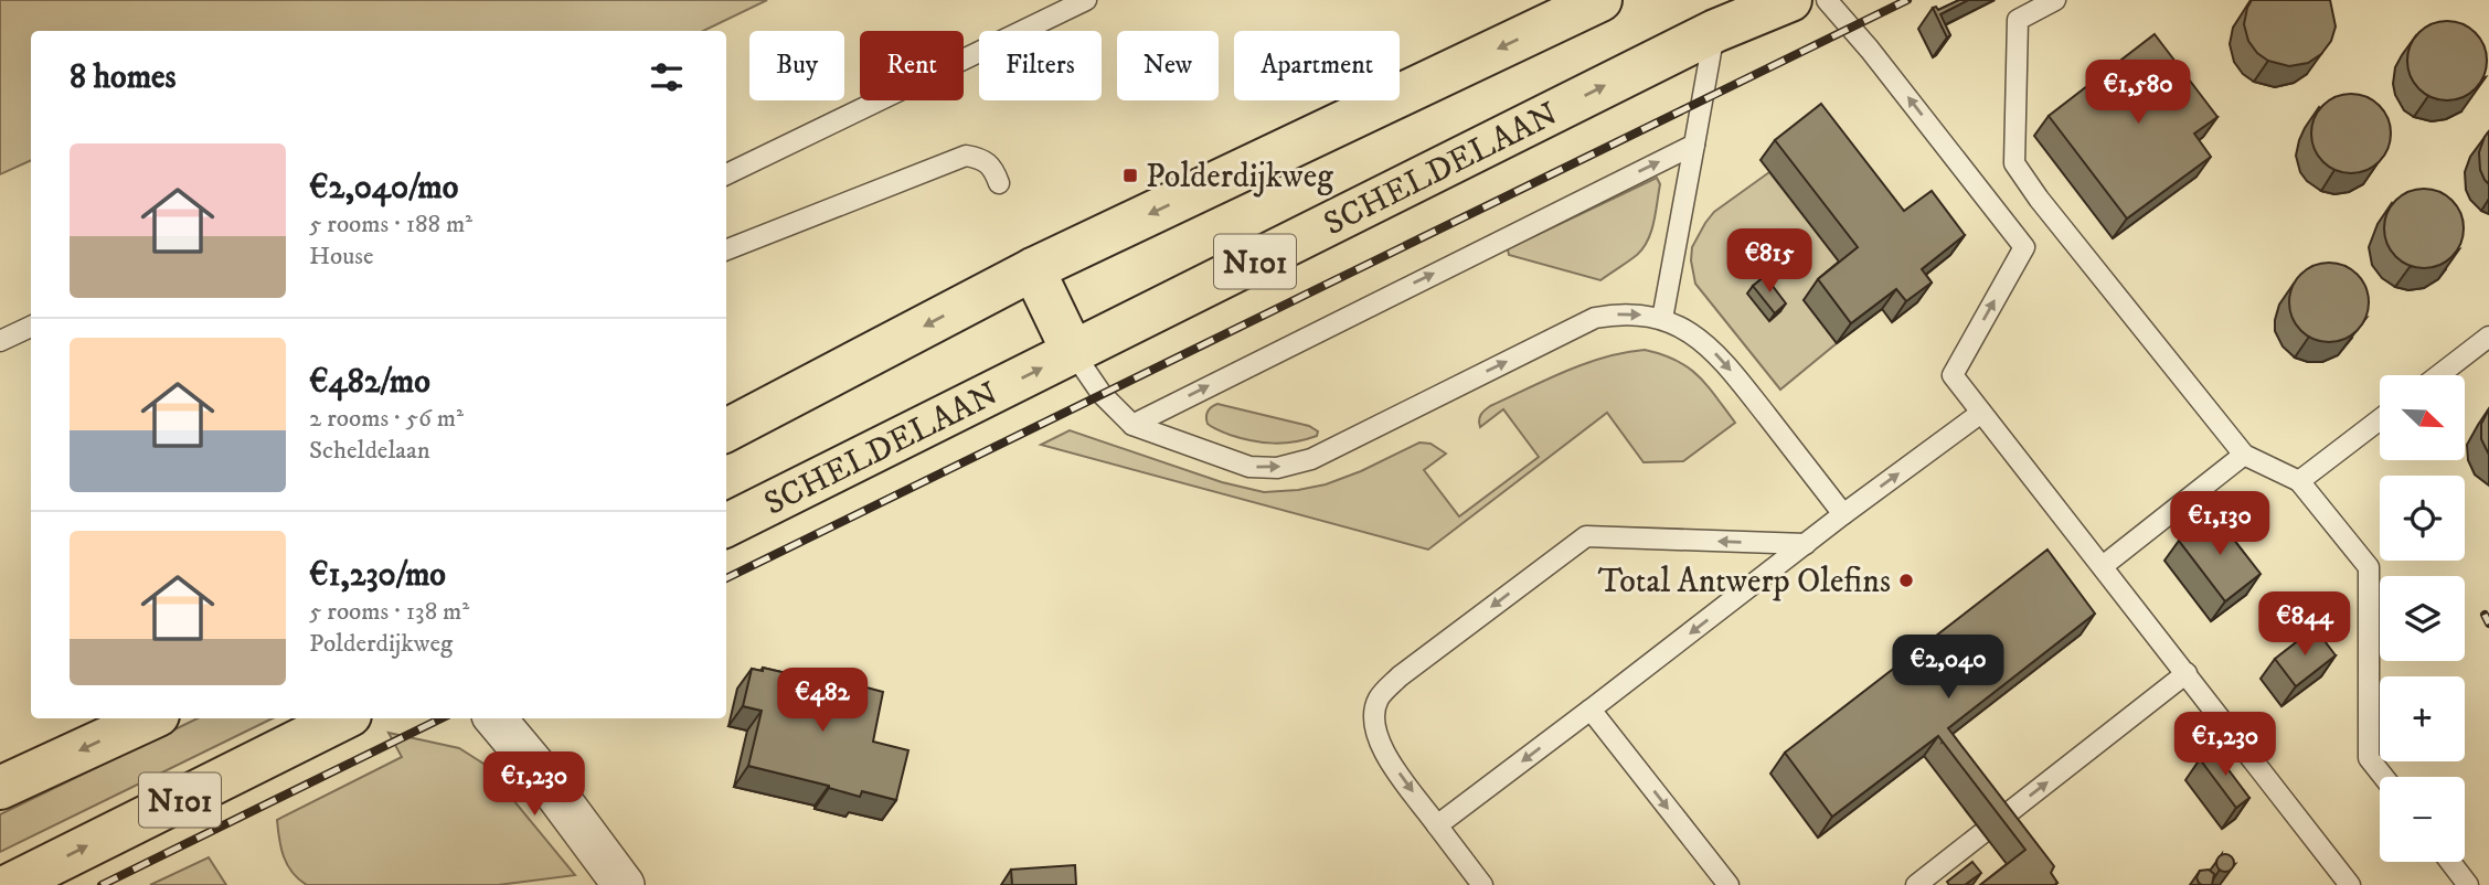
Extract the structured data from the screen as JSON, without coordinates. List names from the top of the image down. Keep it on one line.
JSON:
{"streets":{"main road":["SCHELDELAAN","N101"]},"places":{"transit":["Polderdijkweg"],"other":["Total Antwerp Olefins"]},"north":"bottom right","page":{"chip":["Buy","Rent","Filters","New","Apartment"],"heading":"8 homes","price":["€1,580","€815","€1,130","€844","€2,040","€482","€1,230","€1,230"],"list":[{"name":"€2,040/mo","note":"5 rooms · 188 m² · House"},{"name":"€482/mo","note":"2 rooms · 56 m² · Scheldelaan"},{"name":"€1,230/mo","note":"5 rooms · 138 m² · Polderdijkweg"}],"map_buttons":["+","−"]}}
